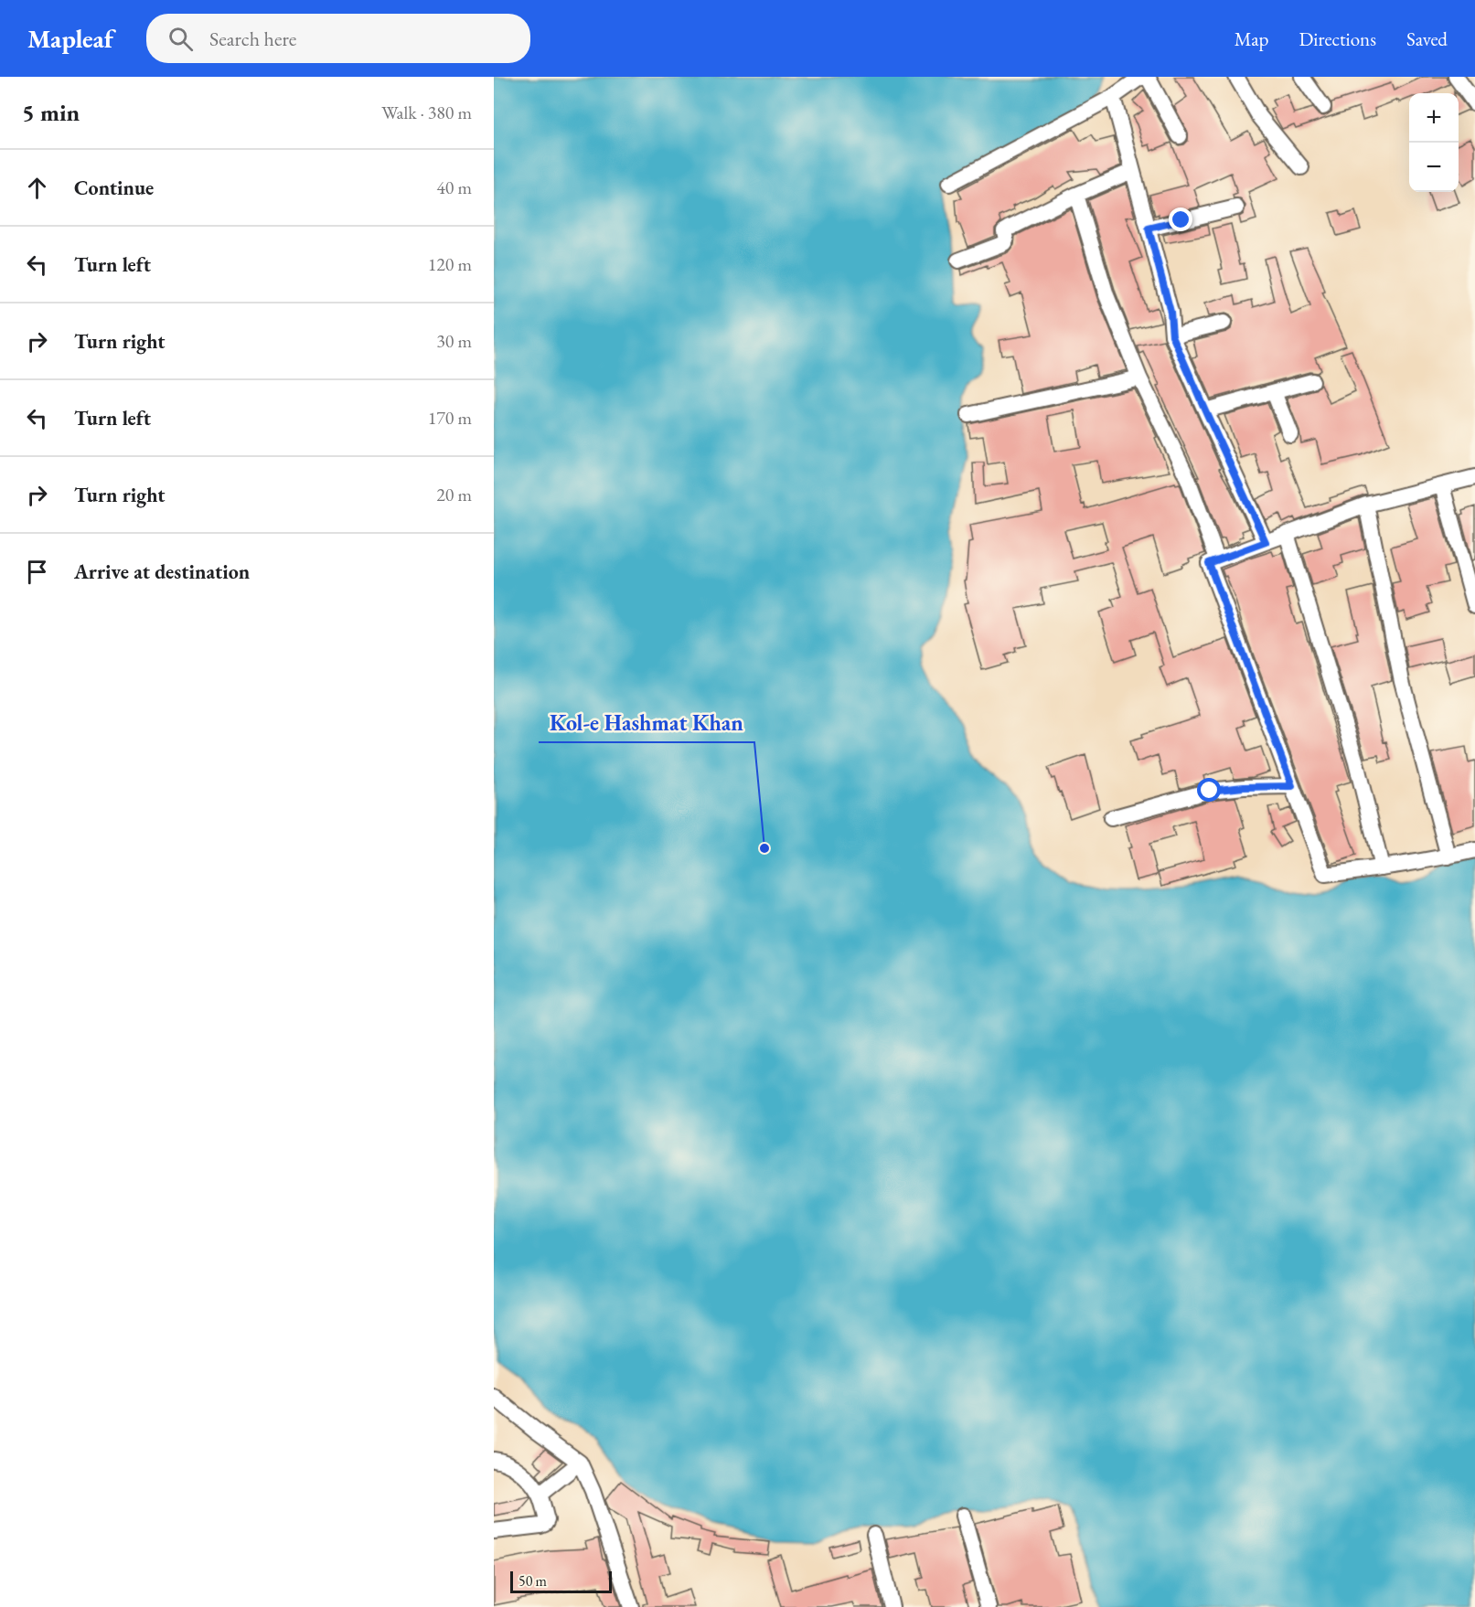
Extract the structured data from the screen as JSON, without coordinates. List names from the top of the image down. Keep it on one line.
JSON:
{"places":["Kol-e Hashmat Khan"],"scale_bar":"50 m","page":{"header":"Mapleaf","search":"Search here","nav":["Map","Directions","Saved"],"heading":["5 min","Walk · 380 m"],"map_buttons":["+","−"],"list":[["Continue","40 m"],["Turn left","120 m"],["Turn right","30 m"],["Turn left","170 m"],["Turn right","20 m"],"Arrive at destination"],"scale":"50 m"}}
